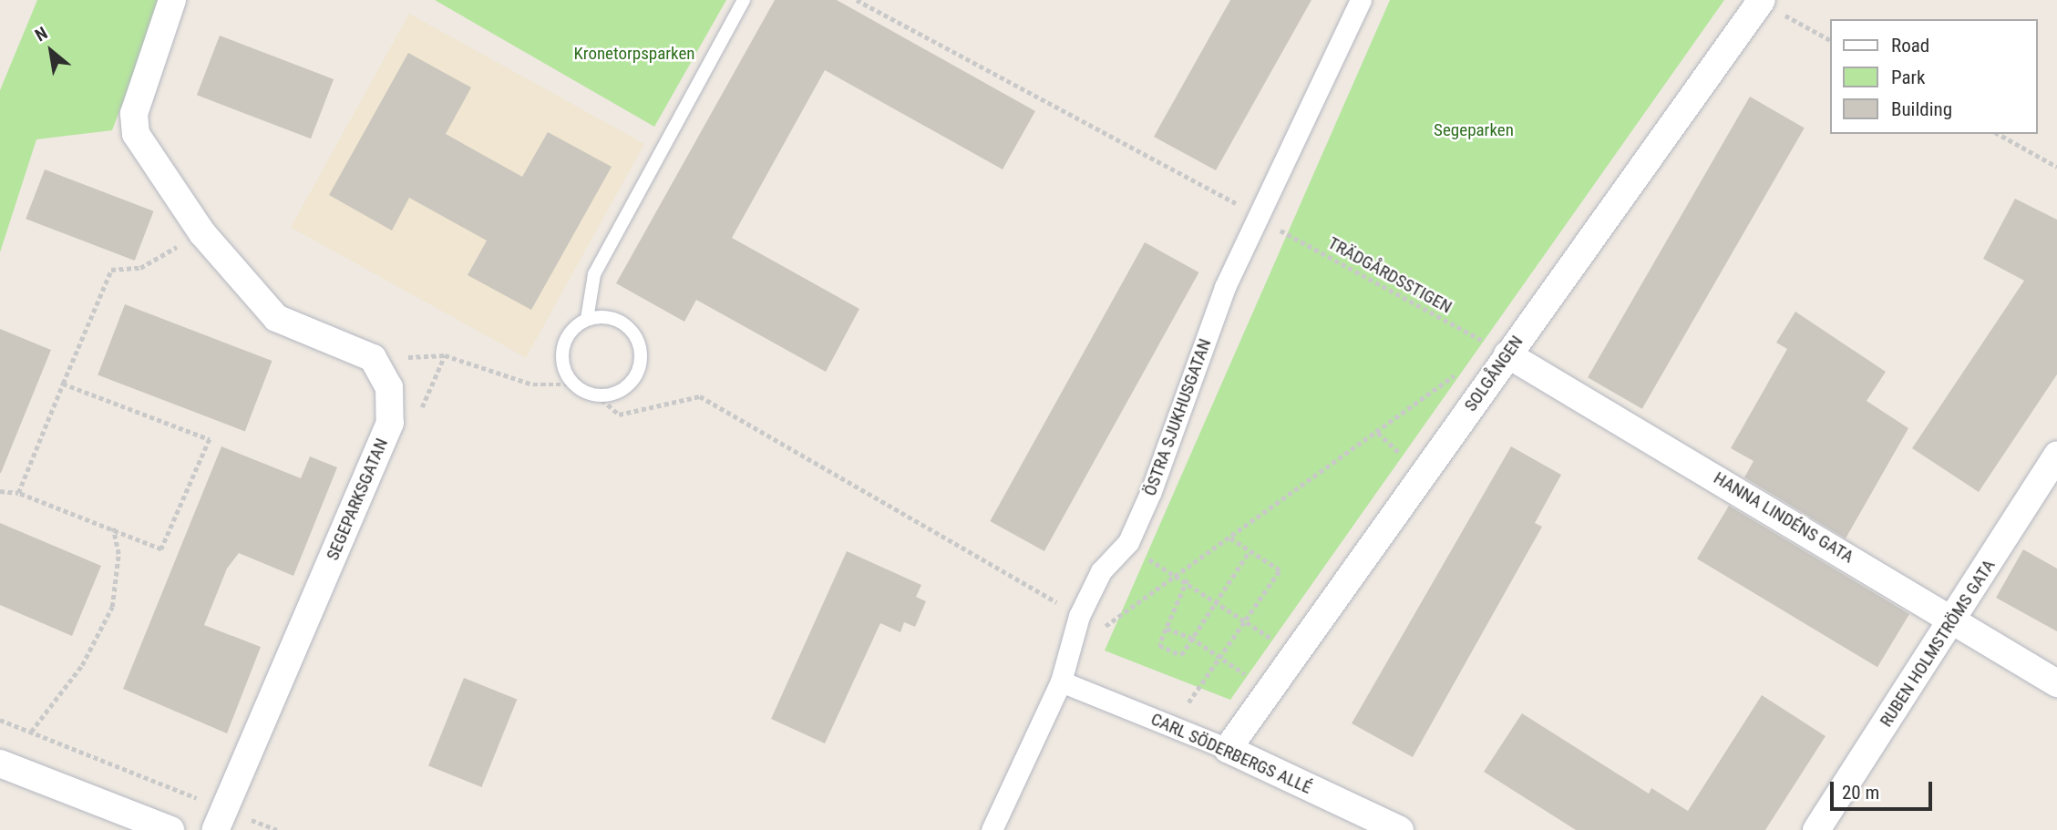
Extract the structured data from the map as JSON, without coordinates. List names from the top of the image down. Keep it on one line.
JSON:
{"streets":{"street":["SOLGÅNGEN","ÖSTRA SJUKHUSGATAN","SEGEPARKSGATAN","HANNA LINDÉNS GATA","RUBEN HOLMSTRÖMS GATA","CARL SÖDERBERGS ALLÉ"],"path":["TRÄDGÅRDSSTIGEN"]},"crossings":[["TRÄDGÅRDSSTIGEN","SOLGÅNGEN"],["TRÄDGÅRDSSTIGEN","ÖSTRA SJUKHUSGATAN"],["TRÄDGÅRDSSTIGEN","HANNA LINDÉNS GATA"],["SOLGÅNGEN","HANNA LINDÉNS GATA"],["SOLGÅNGEN","CARL SÖDERBERGS ALLÉ"],["ÖSTRA SJUKHUSGATAN","CARL SÖDERBERGS ALLÉ"],["HANNA LINDÉNS GATA","RUBEN HOLMSTRÖMS GATA"]],"parks":["Kronetorpsparken","Segeparken"],"legend":["Road","Park","Building"],"scale_bar":"20 m","north":"top left"}
